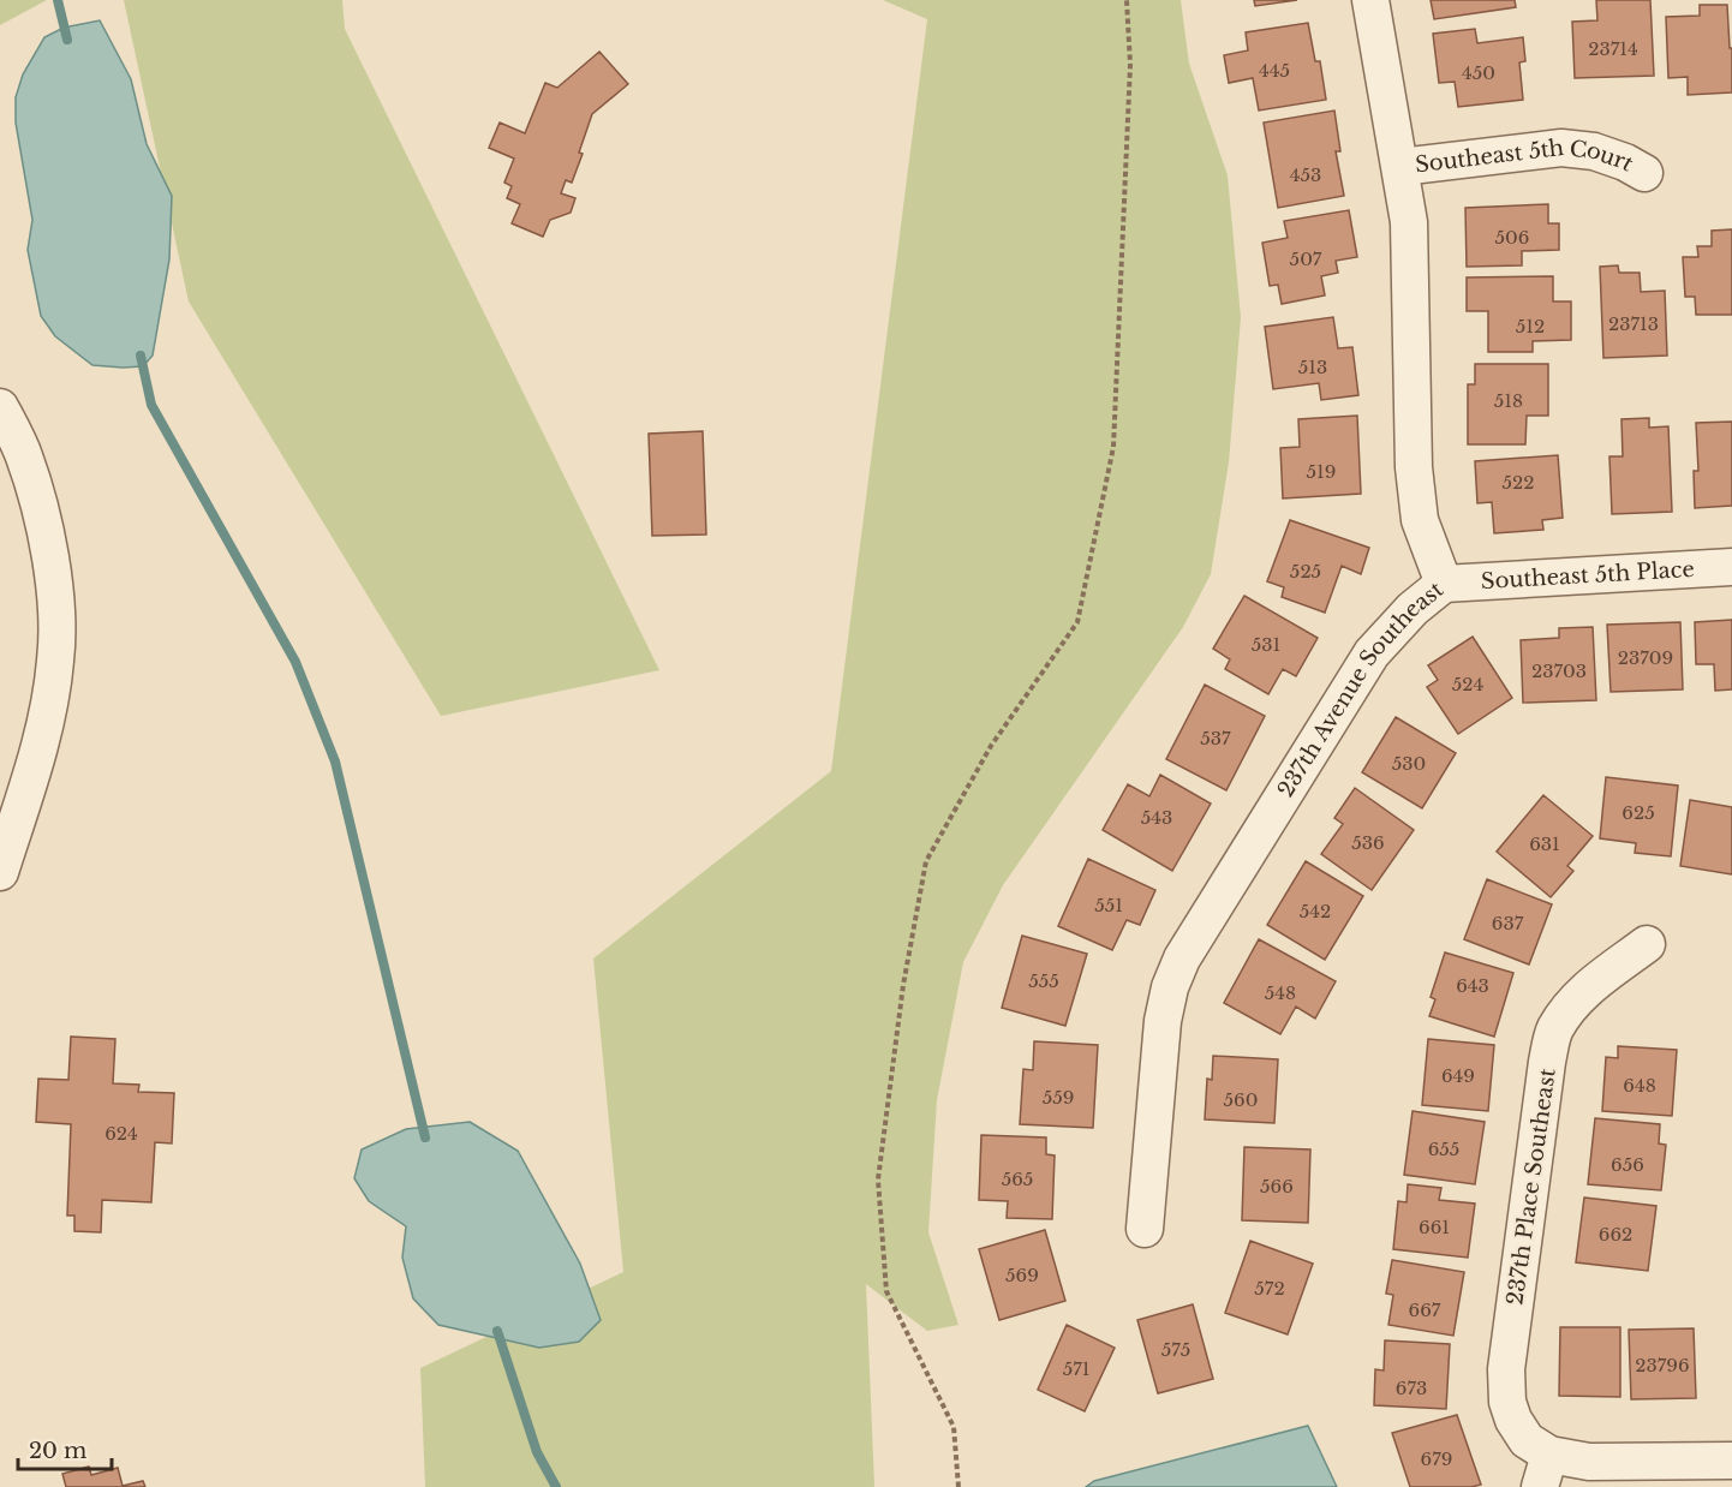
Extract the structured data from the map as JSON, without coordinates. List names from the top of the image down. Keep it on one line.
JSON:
{"streets":{"street":["Southeast 5th Court","Southeast 5th Place","237th Avenue Southeast","237th Place Southeast"]},"crossings":[["Southeast 5th Court","237th Avenue Southeast"],["Southeast 5th Place","237th Avenue Southeast"]],"house_numbers":["23714","445","450","453","506","507","23713","512","513","518","519","522","525","531","23709","23703","524","537","530","625","543","536","631","551","542","637","555","643","548","649","648","559","560","624","655","656","565","566","661","662","569","572","667","575","23796","571","673","679"],"scale_bar":"20 m"}
